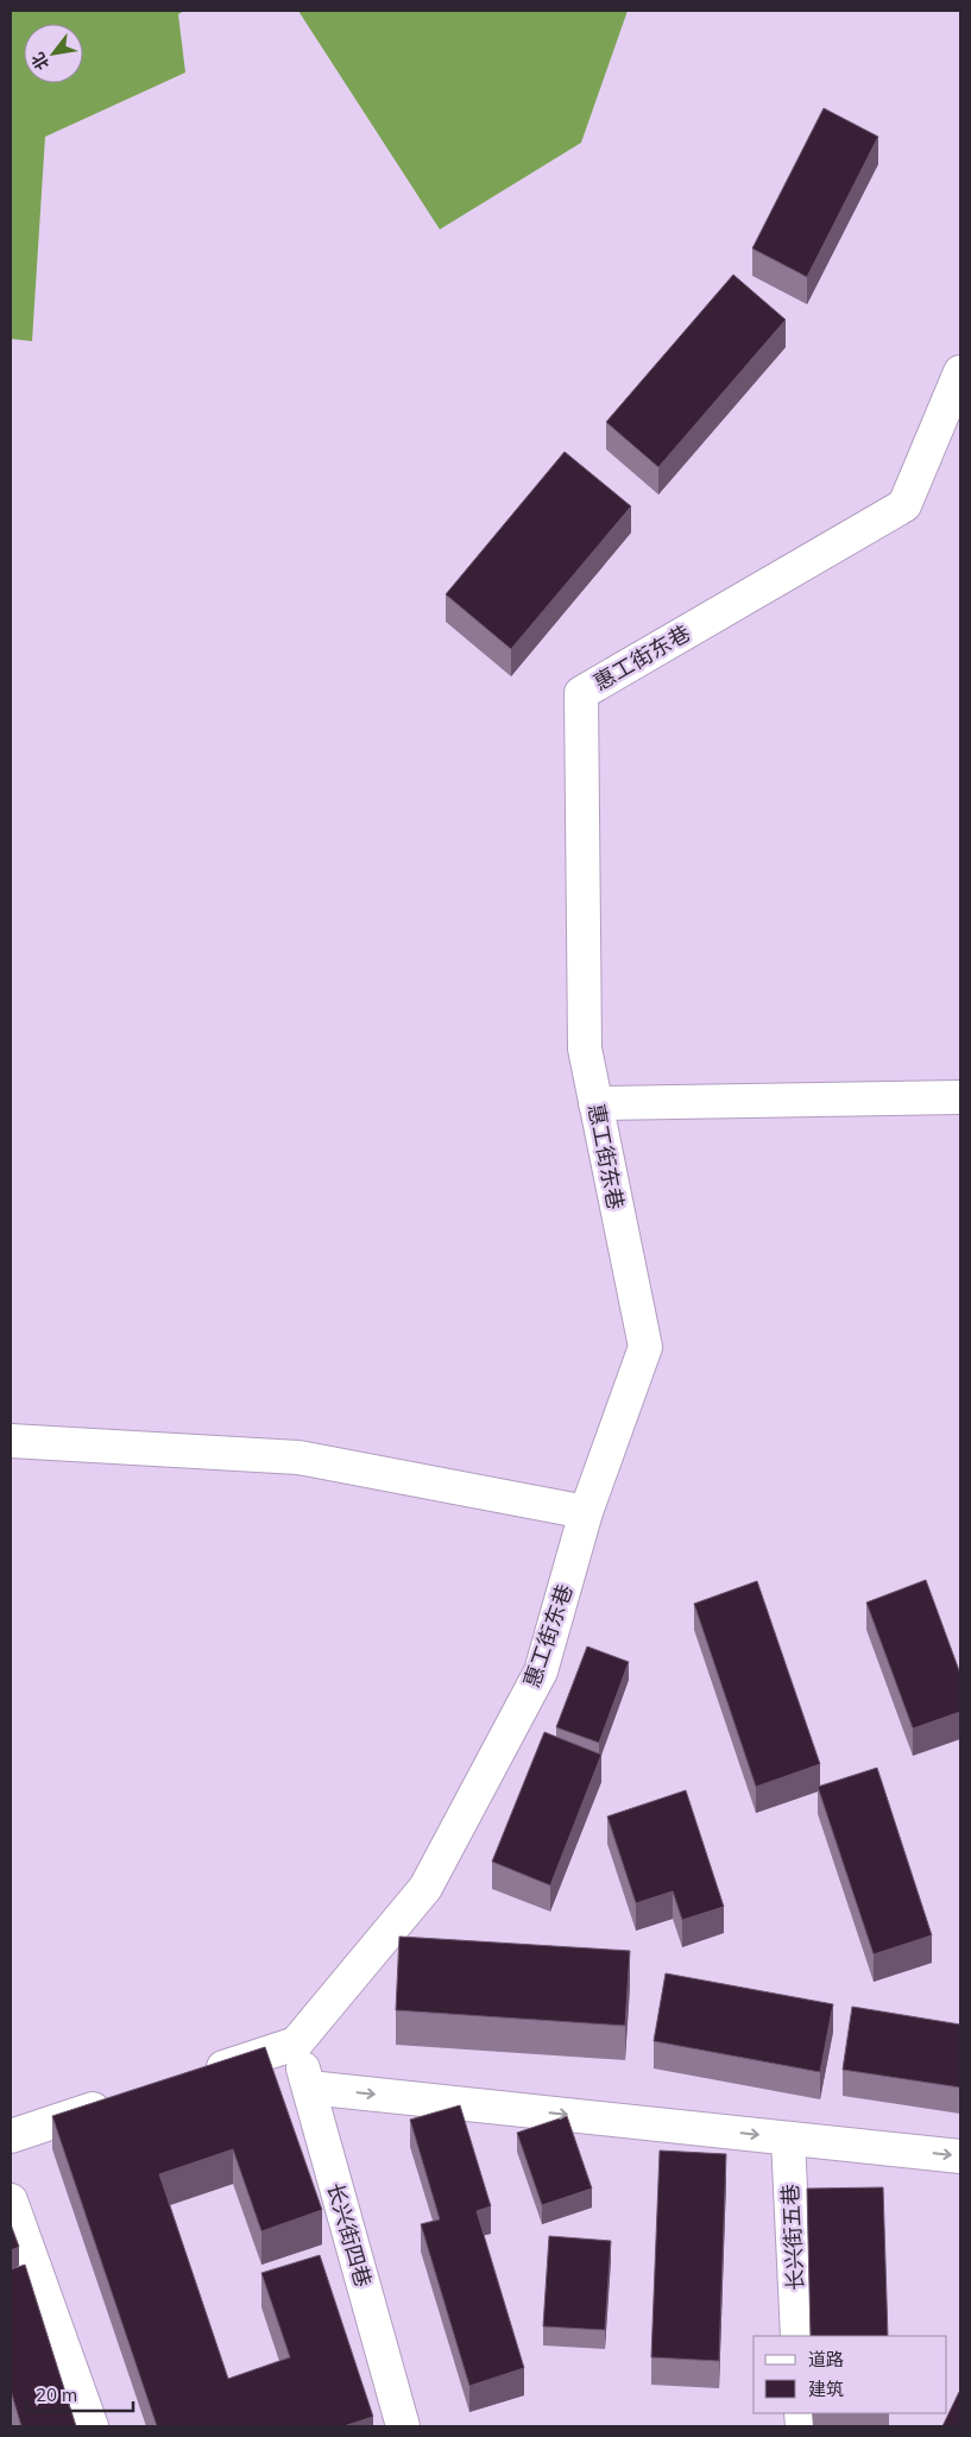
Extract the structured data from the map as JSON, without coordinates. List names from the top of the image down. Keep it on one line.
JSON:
{"streets":{"street":["惠工街东巷","长兴街四巷","长兴街五巷"]},"crossings":[["惠工街东巷","长兴街四巷"]],"legend":["道路","建筑"],"scale_bar":"20 m","north":"bottom left"}
